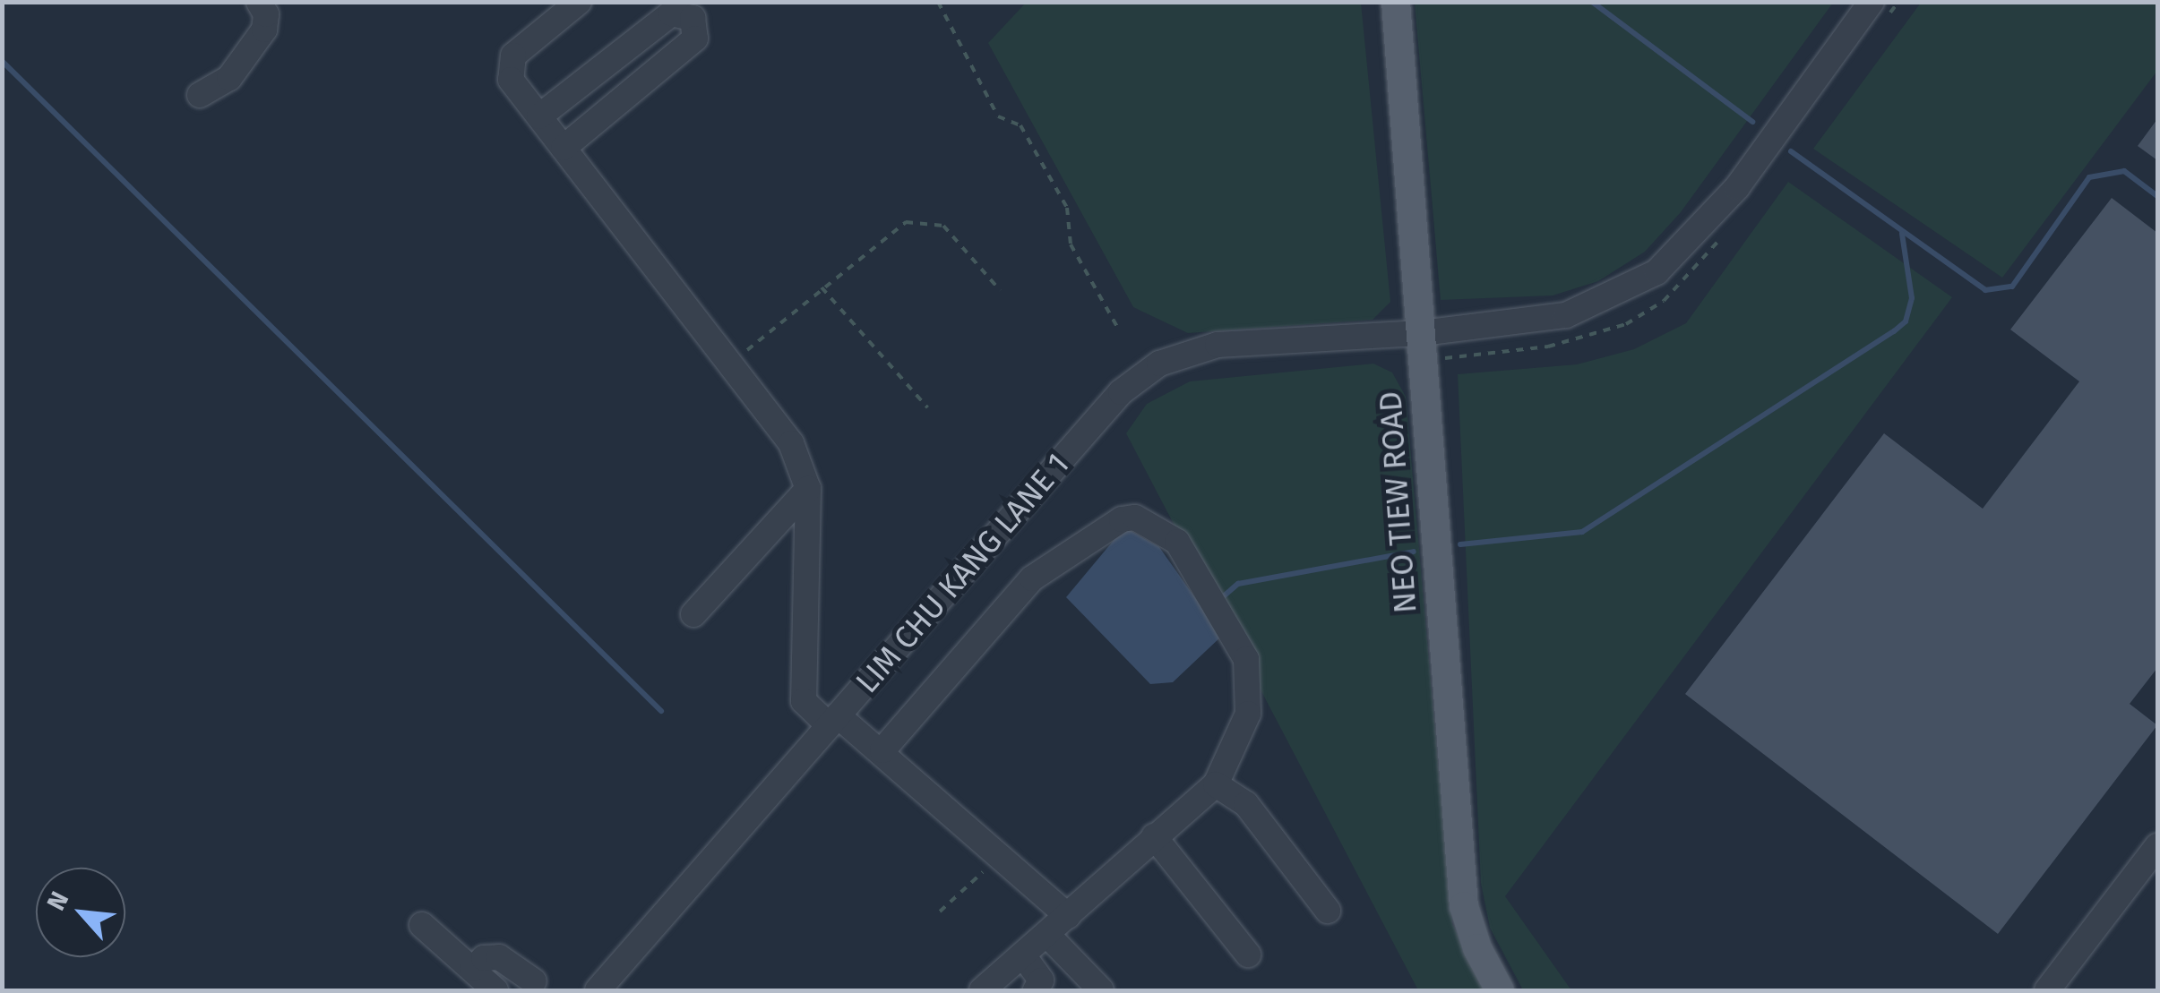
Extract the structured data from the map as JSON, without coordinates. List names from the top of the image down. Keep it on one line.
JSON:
{"streets":{"main road":["NEO TIEW ROAD"],"street":["LIM CHU KANG LANE 1"]},"crossings":[["NEO TIEW ROAD","LIM CHU KANG LANE 1"]],"north":"top left"}
